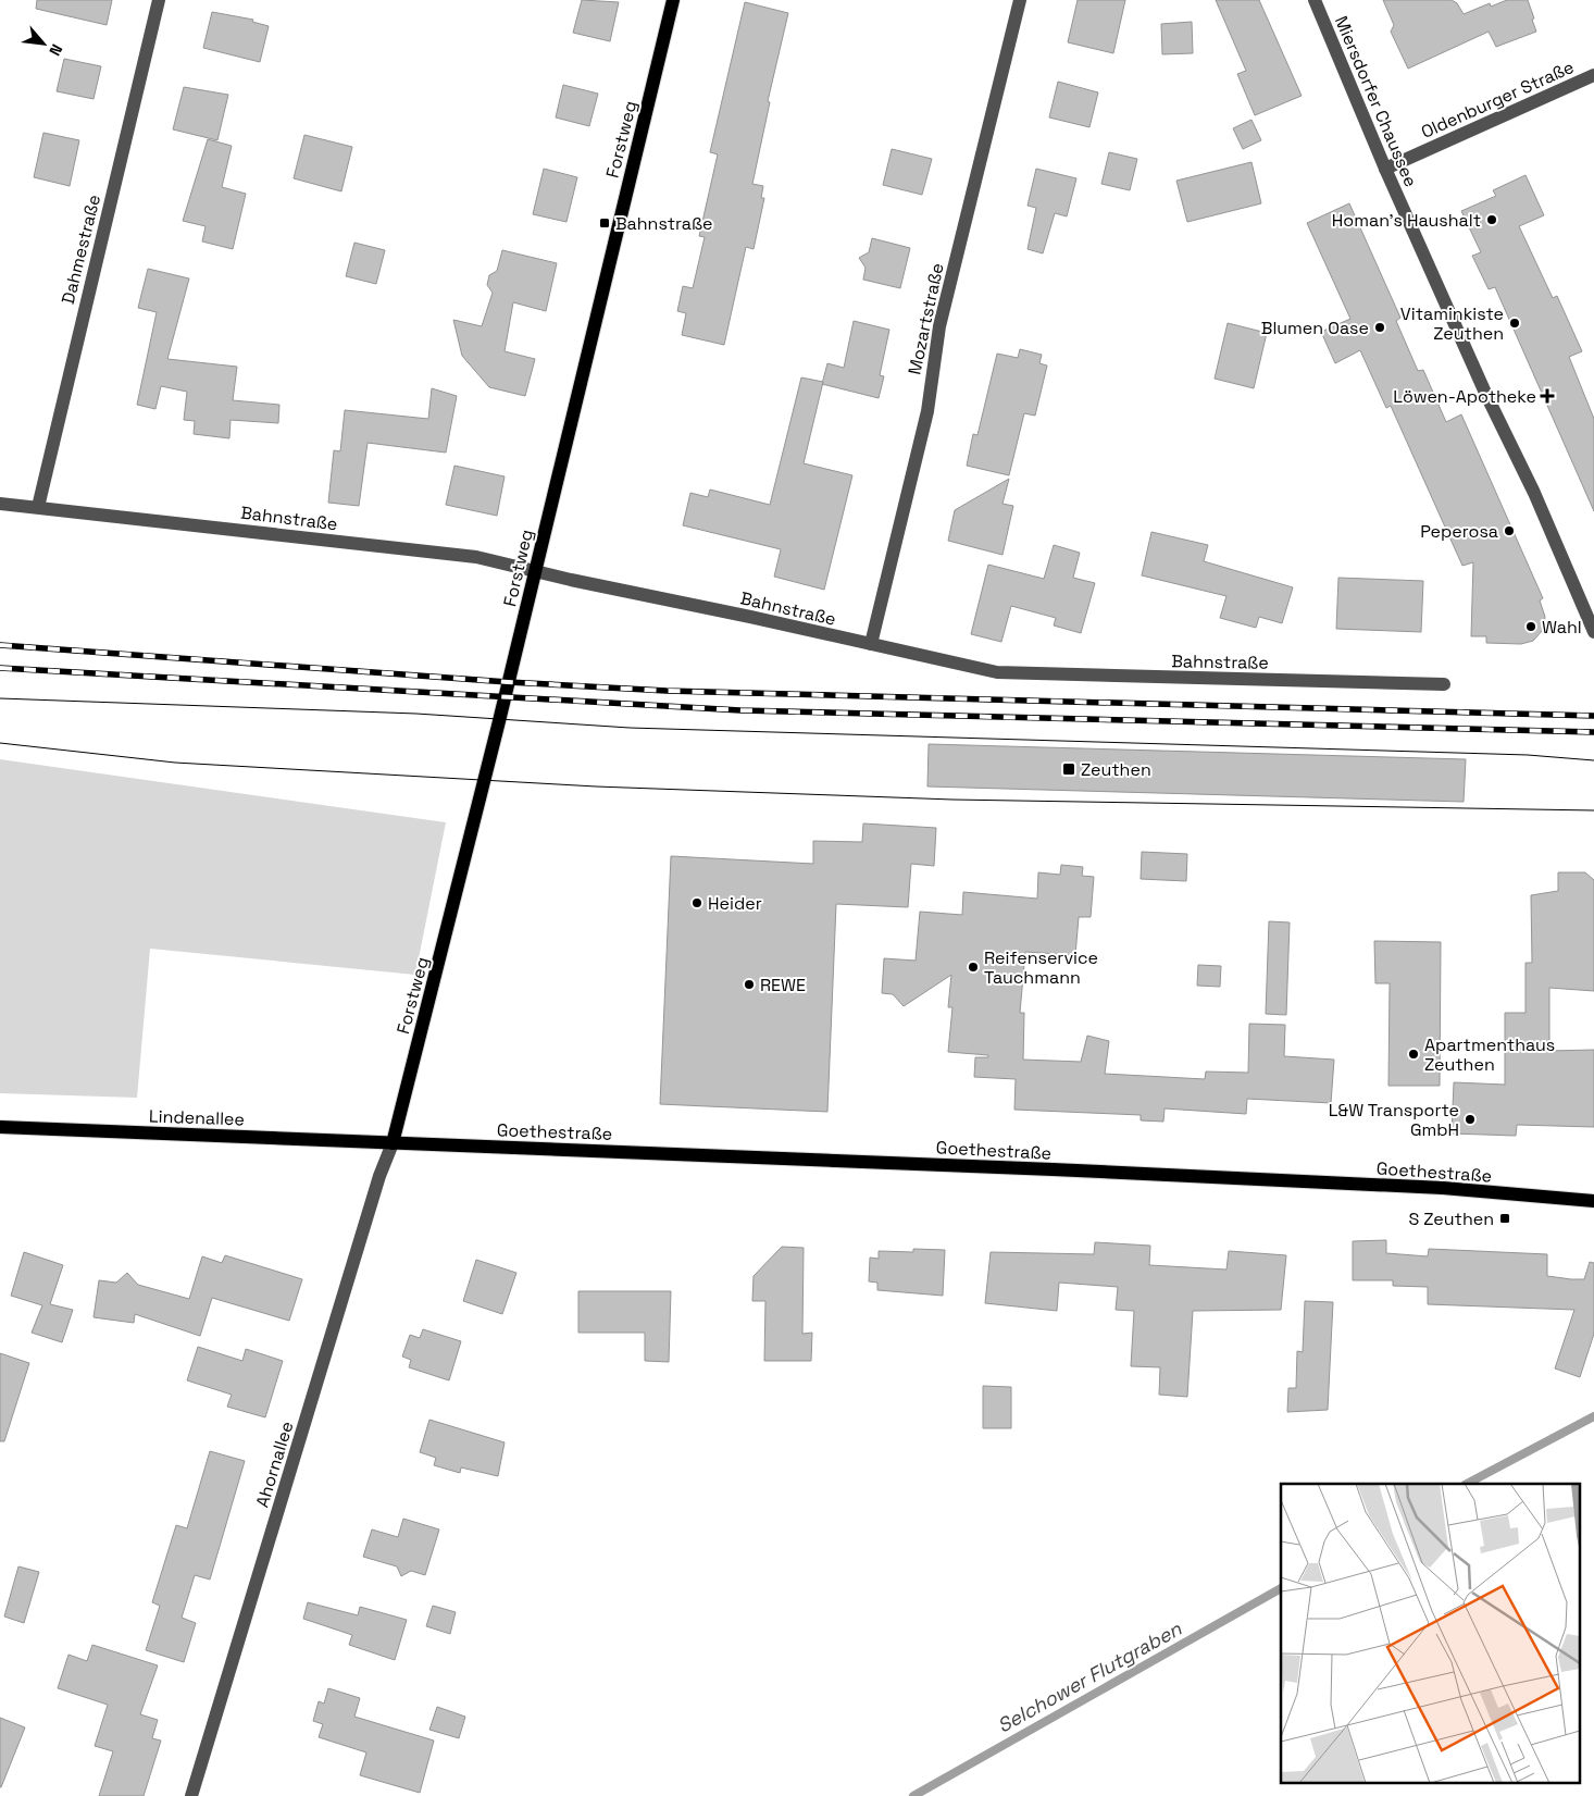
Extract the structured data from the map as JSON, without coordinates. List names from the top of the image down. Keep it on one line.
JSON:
{"streets":{"main road":["Forstweg","Lindenallee","Goethestraße"],"street":["Oldenburger Straße","Miersdorfer Chaussee","Dahmestraße","Mozartstraße","Bahnstraße","Ahornallee"]},"crossings":[["Oldenburger Straße","Miersdorfer Chaussee"],["Forstweg","Bahnstraße"],["Forstweg","Lindenallee"],["Forstweg","Goethestraße"],["Forstweg","Ahornallee"],["Dahmestraße","Bahnstraße"],["Mozartstraße","Bahnstraße"],["Lindenallee","Goethestraße"],["Lindenallee","Ahornallee"],["Goethestraße","Ahornallee"]],"water":["Selchower Flutgraben"],"places":{"other":["Homan's Haushalt","Vitaminkiste Zeuthen","Blumen Oase","Peperosa","Wahl","Heider","Reifenservice Tauchmann","REWE","Apartmenthaus Zeuthen","L&W Transporte GmbH"],"transit":["Bahnstraße","Zeuthen","S Zeuthen"],"health":["Löwen-Apotheke"]},"north":"bottom right"}
